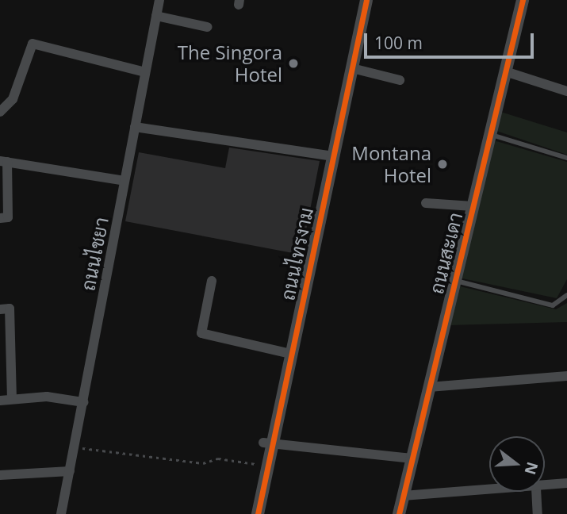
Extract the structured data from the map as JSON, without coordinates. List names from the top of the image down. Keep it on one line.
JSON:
{"streets":{"street":["ถนนสะเดา","ถนนไชยา","ถนนไทรงาม"]},"places":["The Singora Hotel","Montana Hotel"],"scale_bar":"100 m","north":"right"}
